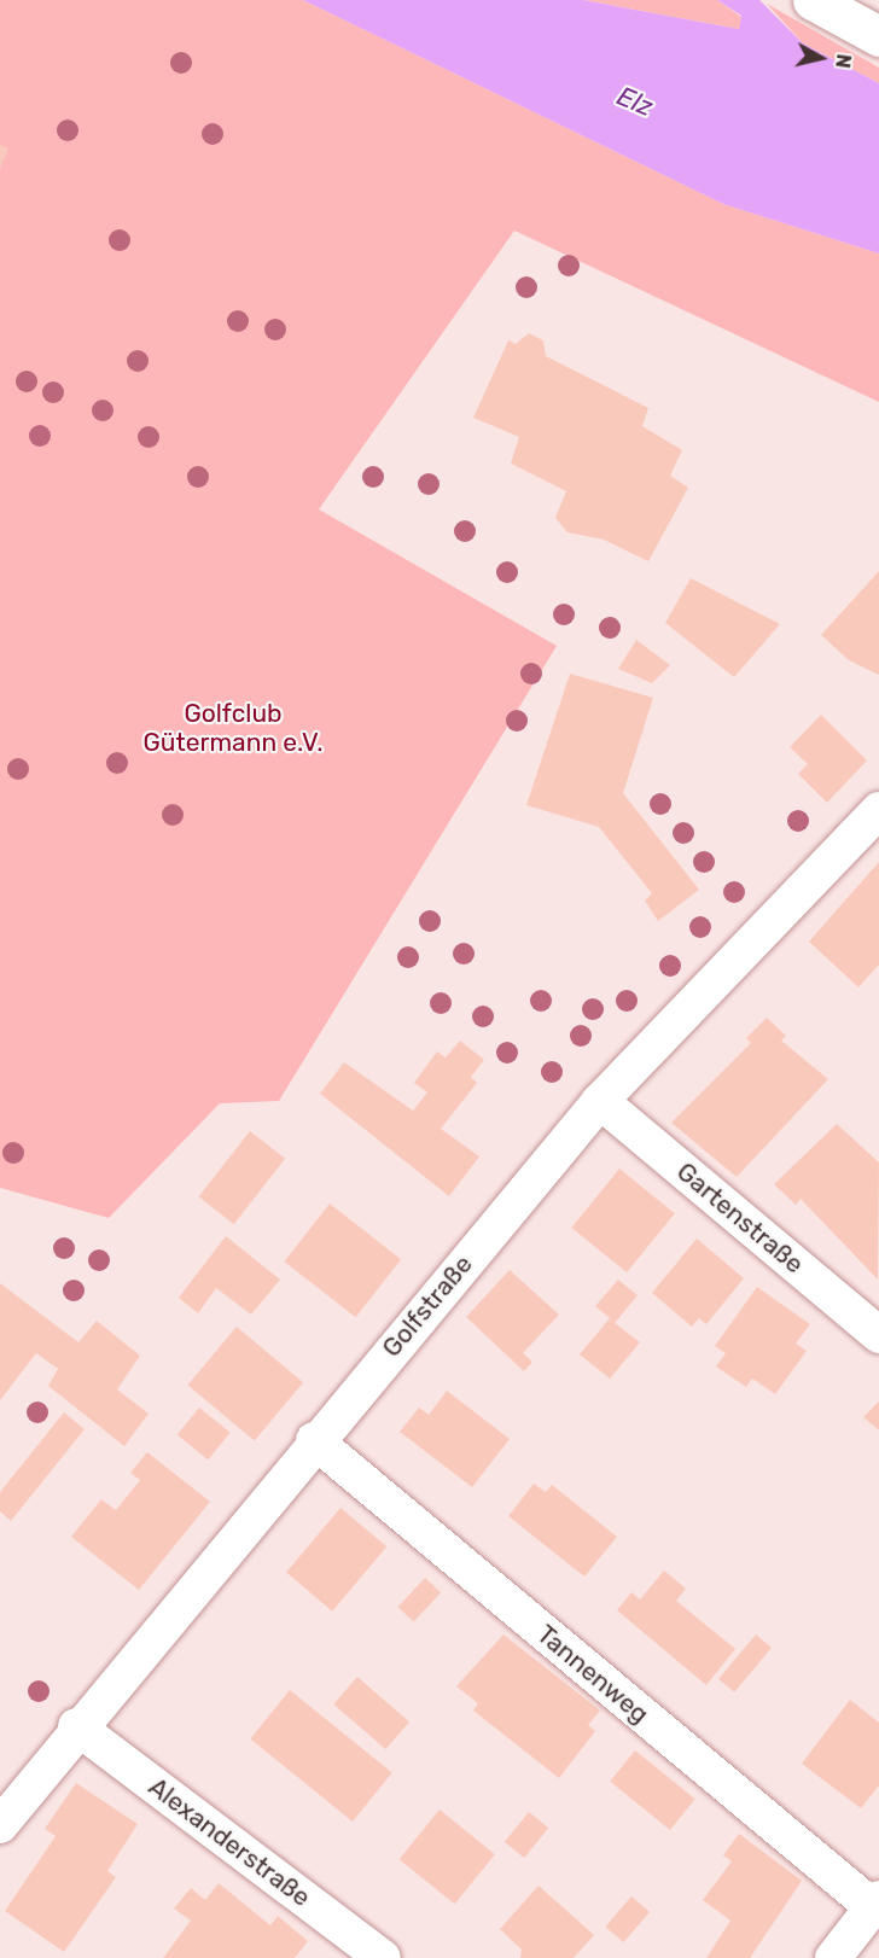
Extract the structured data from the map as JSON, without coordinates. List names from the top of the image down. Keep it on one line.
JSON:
{"streets":{"street":["Gartenstraße","Golfstraße","Tannenweg","Alexanderstraße"]},"crossings":[["Gartenstraße","Golfstraße"],["Golfstraße","Tannenweg"],["Golfstraße","Alexanderstraße"]],"water":["Elz"],"parks":["Golfclub Gütermann e.V."],"north":"right"}
